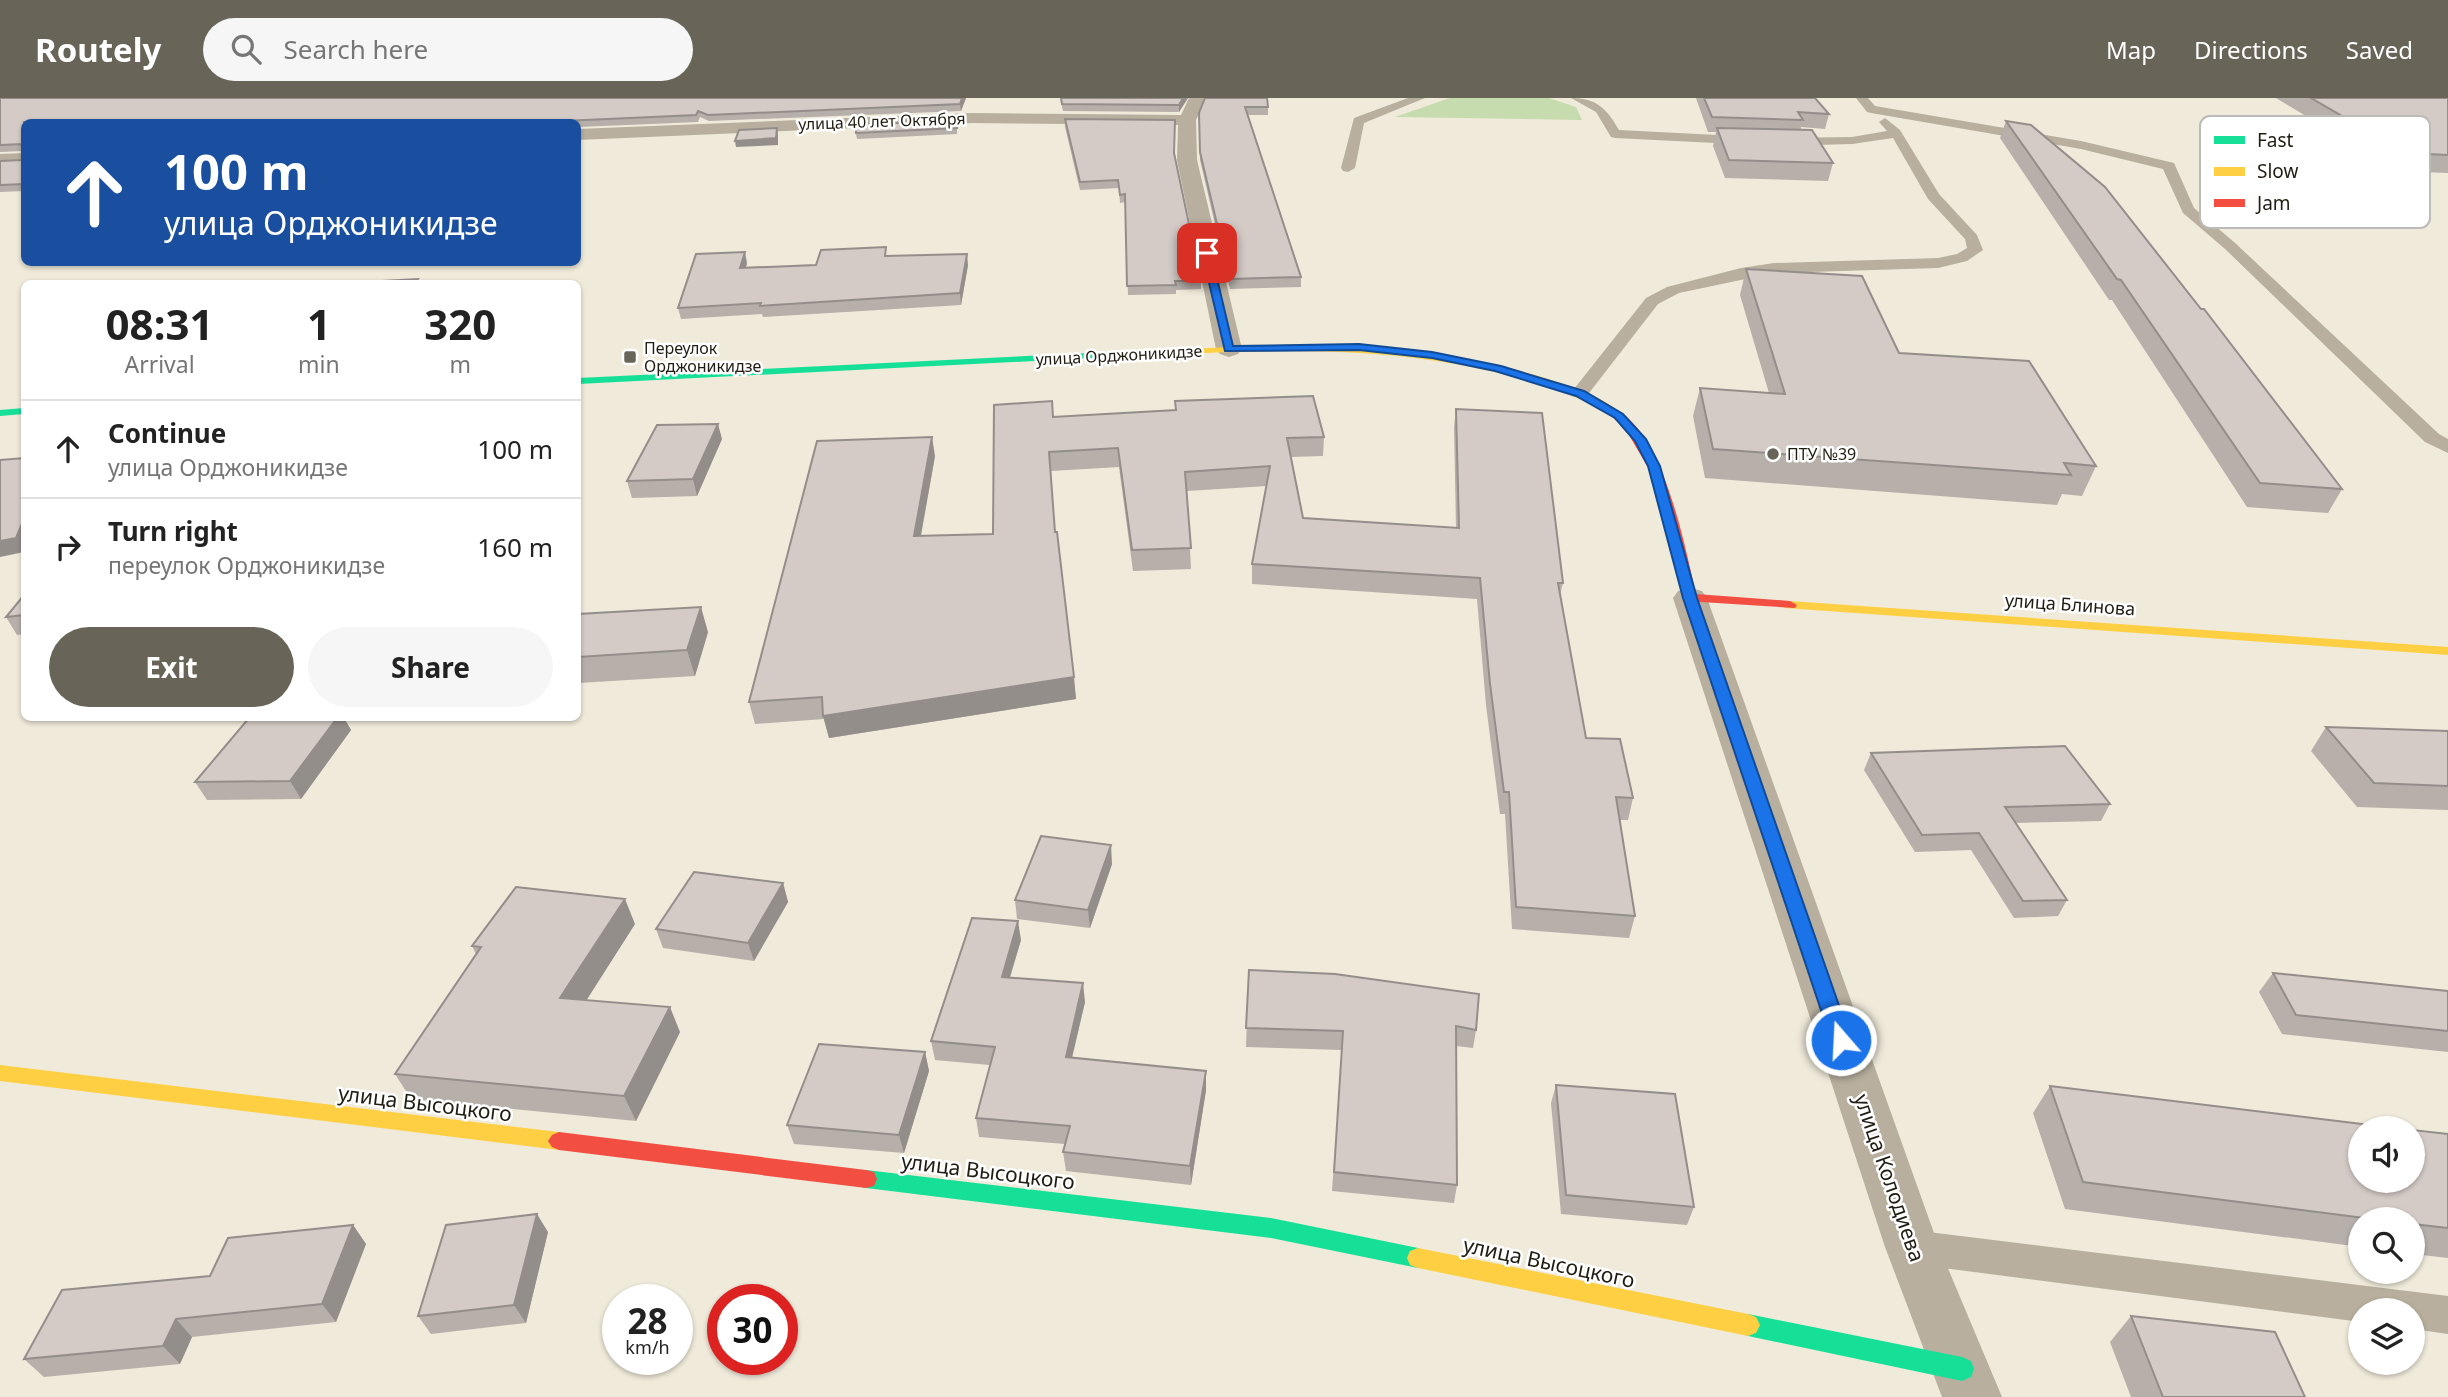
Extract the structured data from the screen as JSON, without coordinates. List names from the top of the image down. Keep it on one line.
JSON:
{"streets":{"main road":["улица Орджоникидзе","улица Блинова","улица Высоцкого"],"street":["улица 40 лет Октября","улица Колодиева"]},"crossings":[["улица Орджоникидзе","улица Блинова"],["улица Орджоникидзе","улица Колодиева"],["улица Блинова","улица Колодиева"],["улица Высоцкого","улица Колодиева"]],"places":{"transit":["Переулок Орджоникидзе"],"other":["ПТУ №39"]},"legend":["Fast","Slow","Jam"],"page":{"header":"Routely","search":"Search here","nav":["Map","Directions","Saved"],"turn":["100 m","улица Орджоникидзе"],"eta":["08:31","Arrival","1","min","320","m"],"list":[{"name":"Continue","note":"улица Орджоникидзе","value":"100 m"},{"name":"Turn right","note":"переулок Орджоникидзе","value":"160 m"}],"buttons":["Exit","Share"],"speed":"28 km/h","limit":"30"}}
